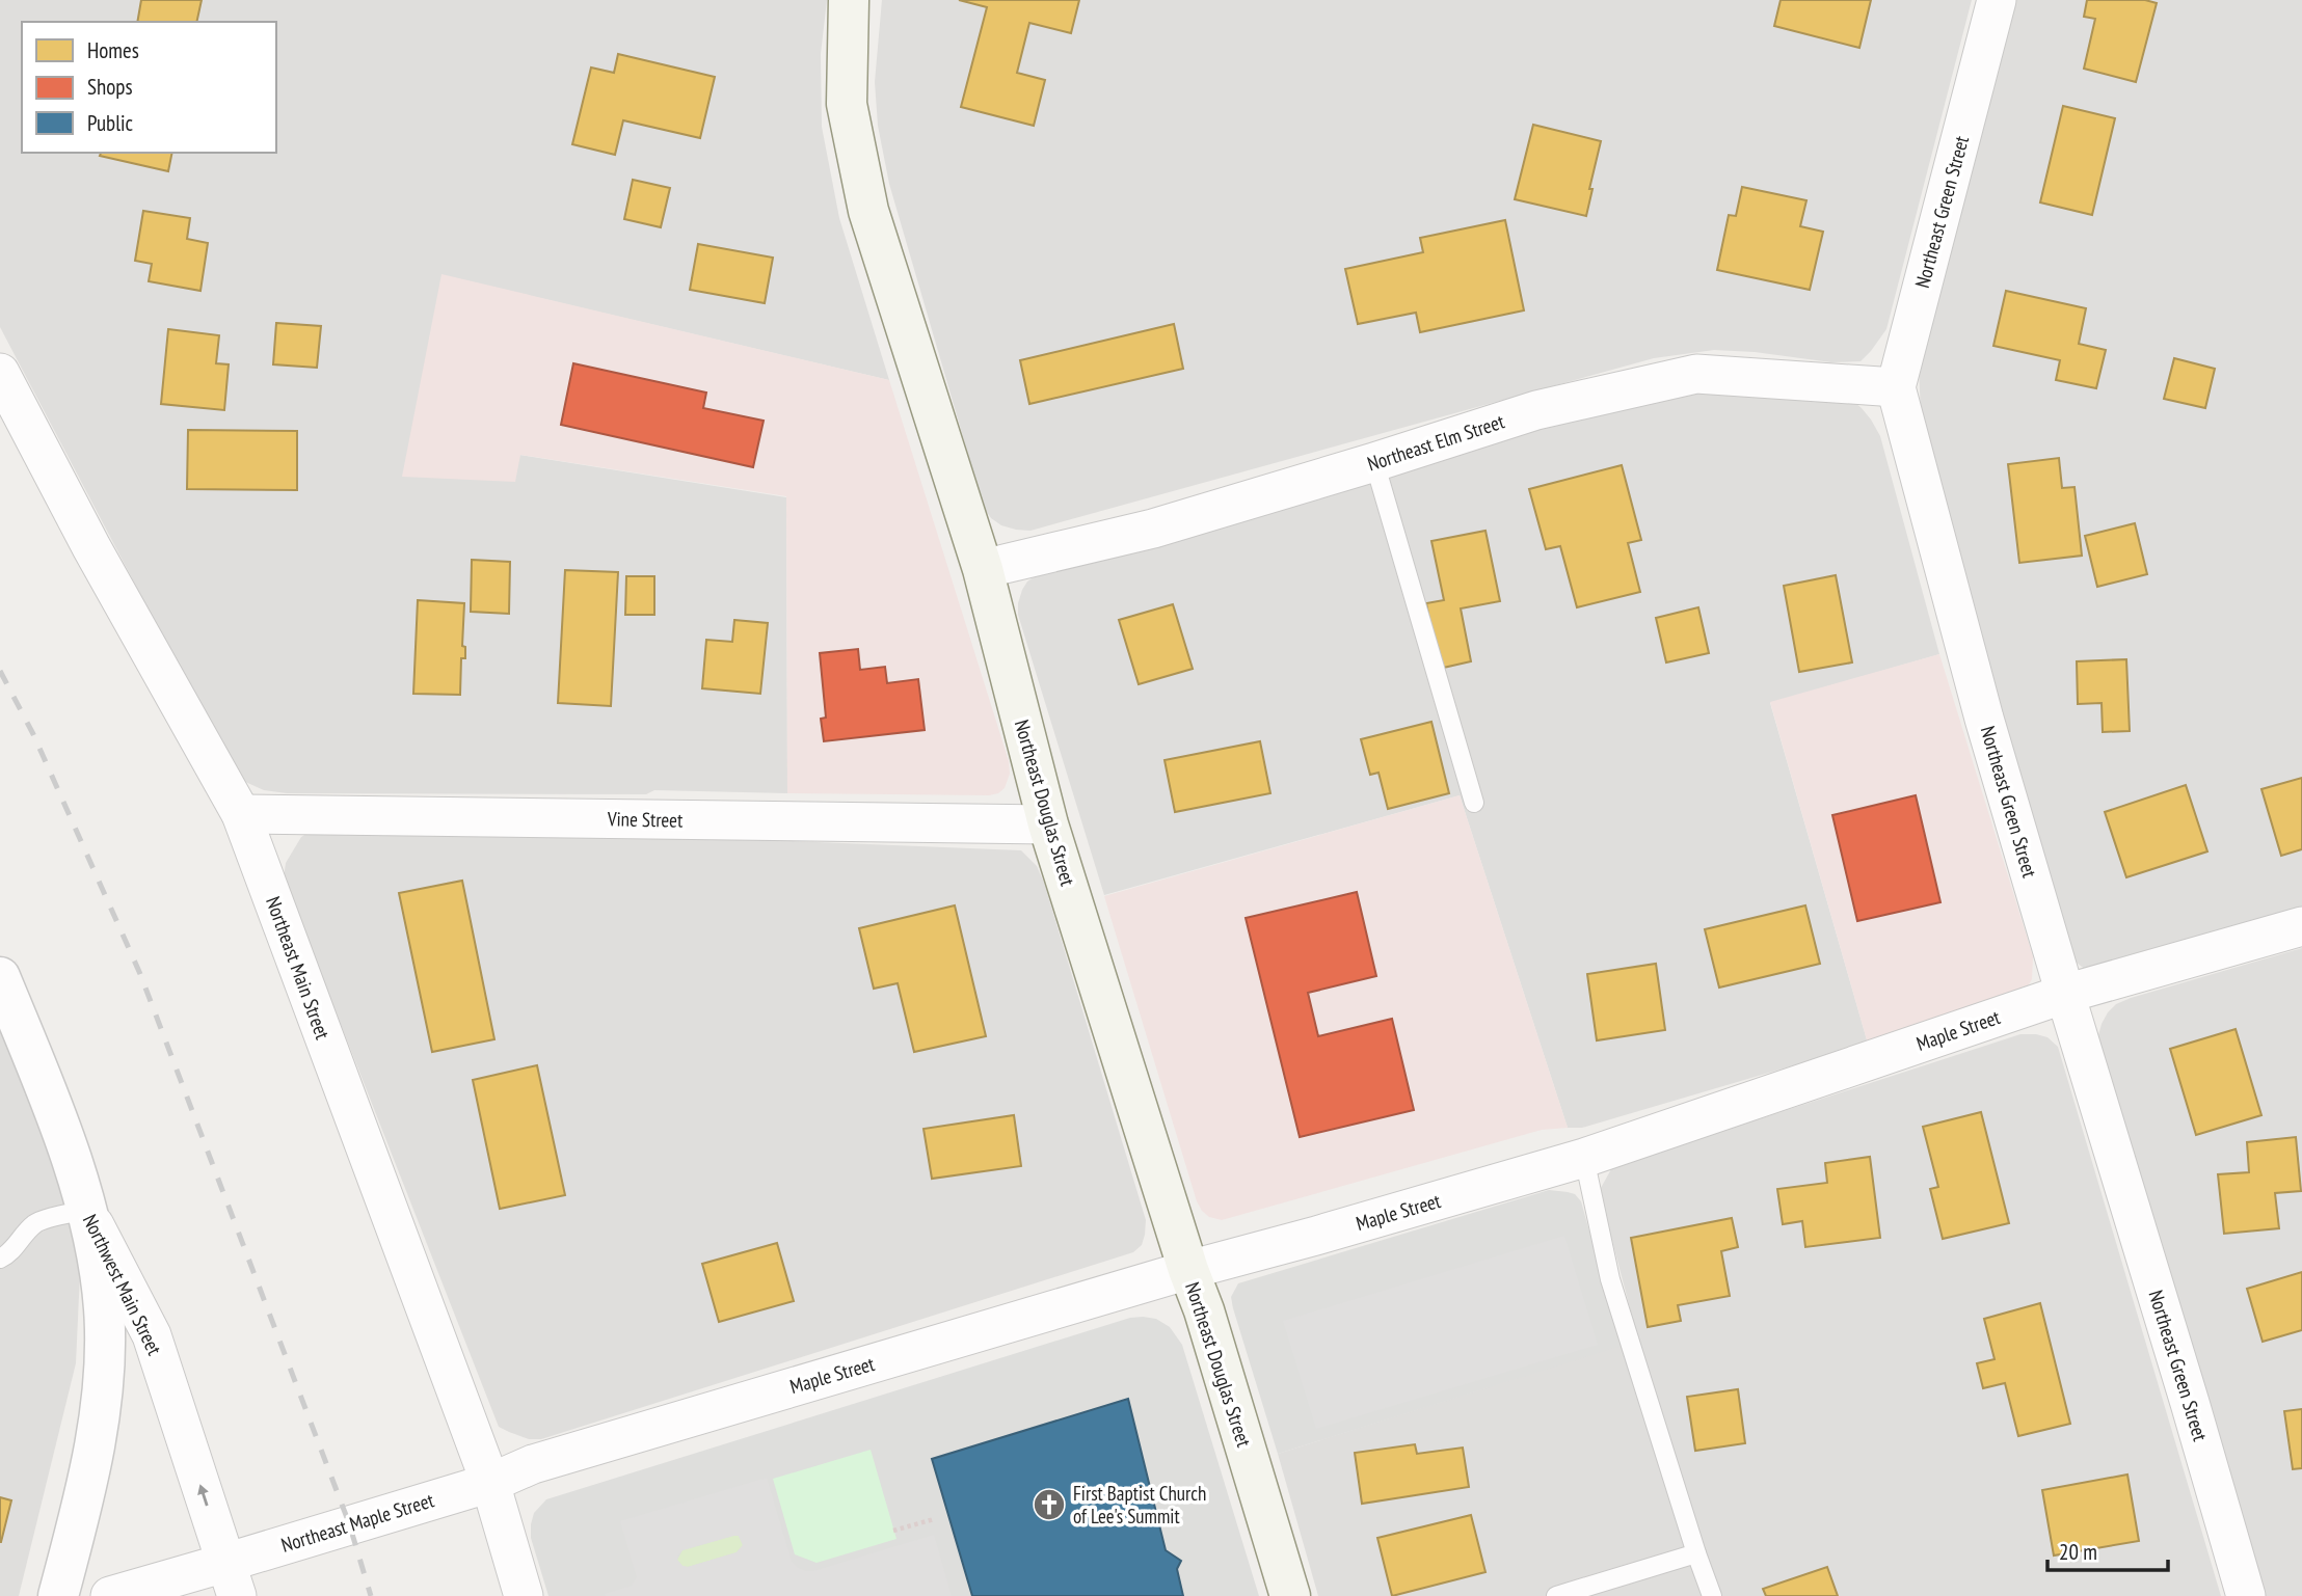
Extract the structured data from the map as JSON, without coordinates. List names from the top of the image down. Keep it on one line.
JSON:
{"streets":{"main road":["Northeast Douglas Street"],"street":["Northeast Green Street","Northeast Elm Street","Vine Street","Northeast Main Street","Maple Street","Northwest Main Street","Northeast Maple Street"]},"crossings":[["Northeast Green Street","Northeast Elm Street"],["Northeast Green Street","Maple Street"],["Northeast Elm Street","Northeast Douglas Street"],["Northeast Douglas Street","Vine Street"],["Northeast Douglas Street","Maple Street"],["Vine Street","Northeast Main Street"],["Northeast Main Street","Maple Street"],["Northeast Main Street","Northeast Maple Street"],["Maple Street","Northeast Maple Street"],["Northwest Main Street","Northeast Maple Street"]],"one_way":["Northwest Main Street"],"places":{"church":["First Baptist Church of Lee's Summit"]},"legend":["Homes","Shops","Public"],"scale_bar":"20 m"}
